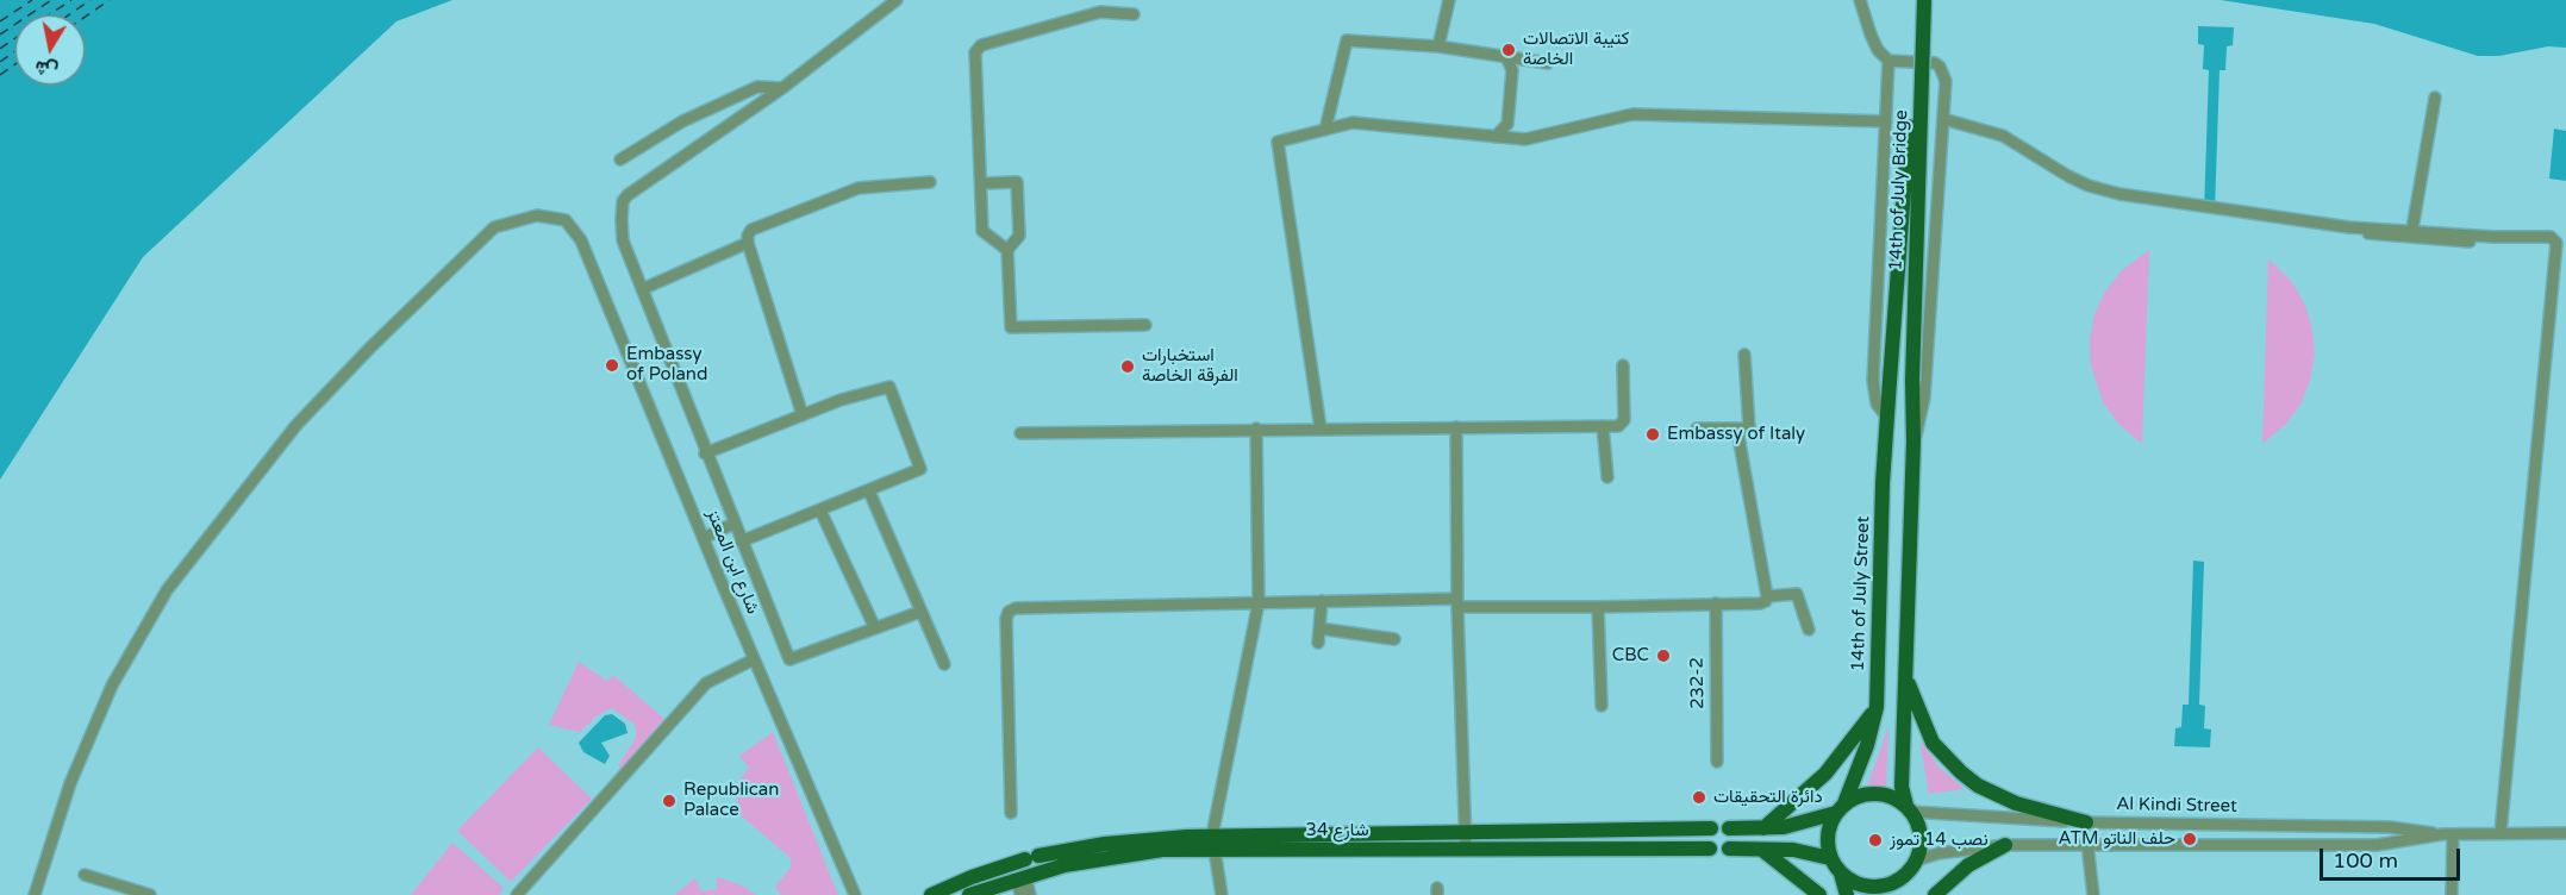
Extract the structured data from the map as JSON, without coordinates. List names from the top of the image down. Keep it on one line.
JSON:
{"streets":{"main road":["14th of July Bridge","14th of July Street","شارع 34"],"street":["شارع ابن المعتز","232-2","Al Kindi Street"]},"crossings":[["14th of July Bridge","14th of July Street"],["14th of July Street","Al Kindi Street"]],"places":["كتيبة الاتصالات الخاصة","Embassy of Poland","استخبارات الفرقة الخاصة","Embassy of Italy","CBC","دائرة التحقيقات","Republican Palace","ATM حلف الناتو","نصب 14 تموز"],"scale_bar":"100 m","north":"bottom"}
